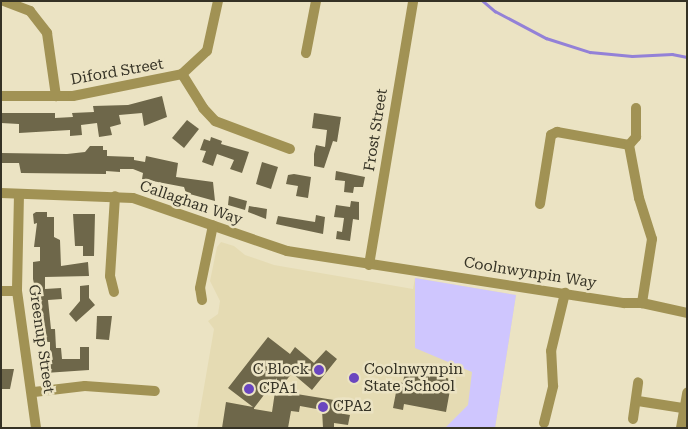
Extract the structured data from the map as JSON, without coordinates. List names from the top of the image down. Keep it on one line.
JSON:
{"streets":{"street":["Diford Street","Frost Street","Callaghan Way","Coolnwynpin Way","Greenup Street"]},"crossings":[["Frost Street","Callaghan Way"],["Frost Street","Coolnwynpin Way"],["Callaghan Way","Coolnwynpin Way"],["Callaghan Way","Greenup Street"]],"places":["C Block","Coolnwynpin State School","CPA1","CPA2"]}
